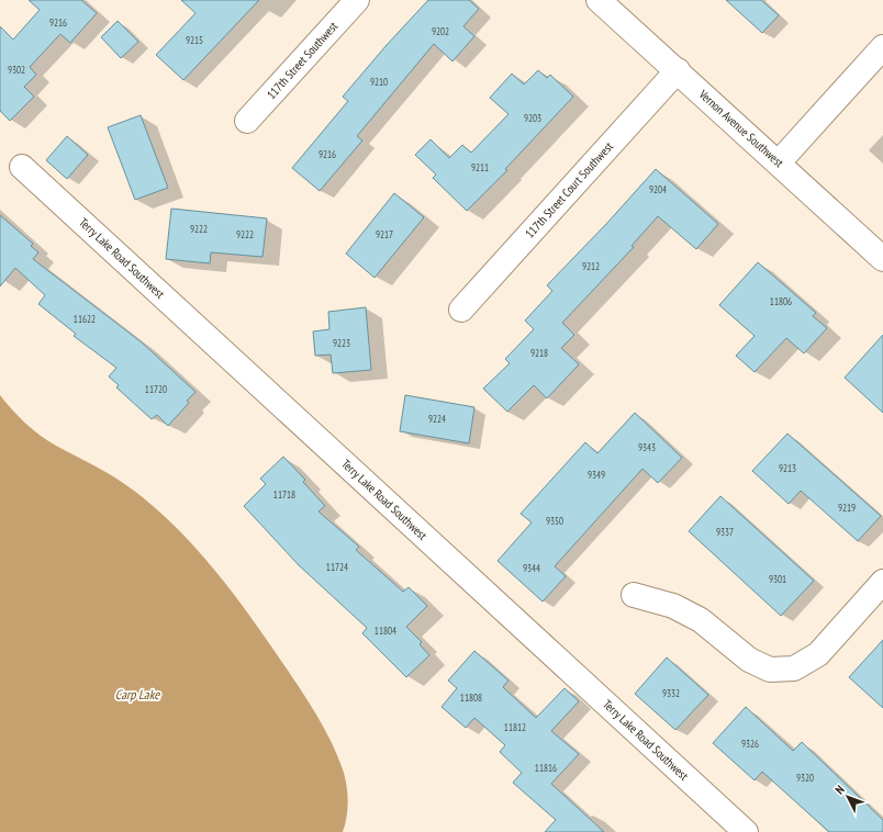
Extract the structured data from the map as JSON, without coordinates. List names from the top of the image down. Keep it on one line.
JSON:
{"streets":{"street":["117th Street Southwest","Vernon Avenue Southwest","117th Street Court Southwest","Terry Lake Road Southwest"]},"crossings":[["Vernon Avenue Southwest","117th Street Court Southwest"]],"water":["Carp Lake"],"house_numbers":["9216","9202","9215","9302","9210","9203","9216","9211","9204","9222","9222","9217","9212","11806","11622","9223","9218","11720","9224","9343","9213","9349","11718","9219","9350","9337","11724","9344","9301","11804","9332","11808","11812","9326","11816","9320"],"north":"top left"}
